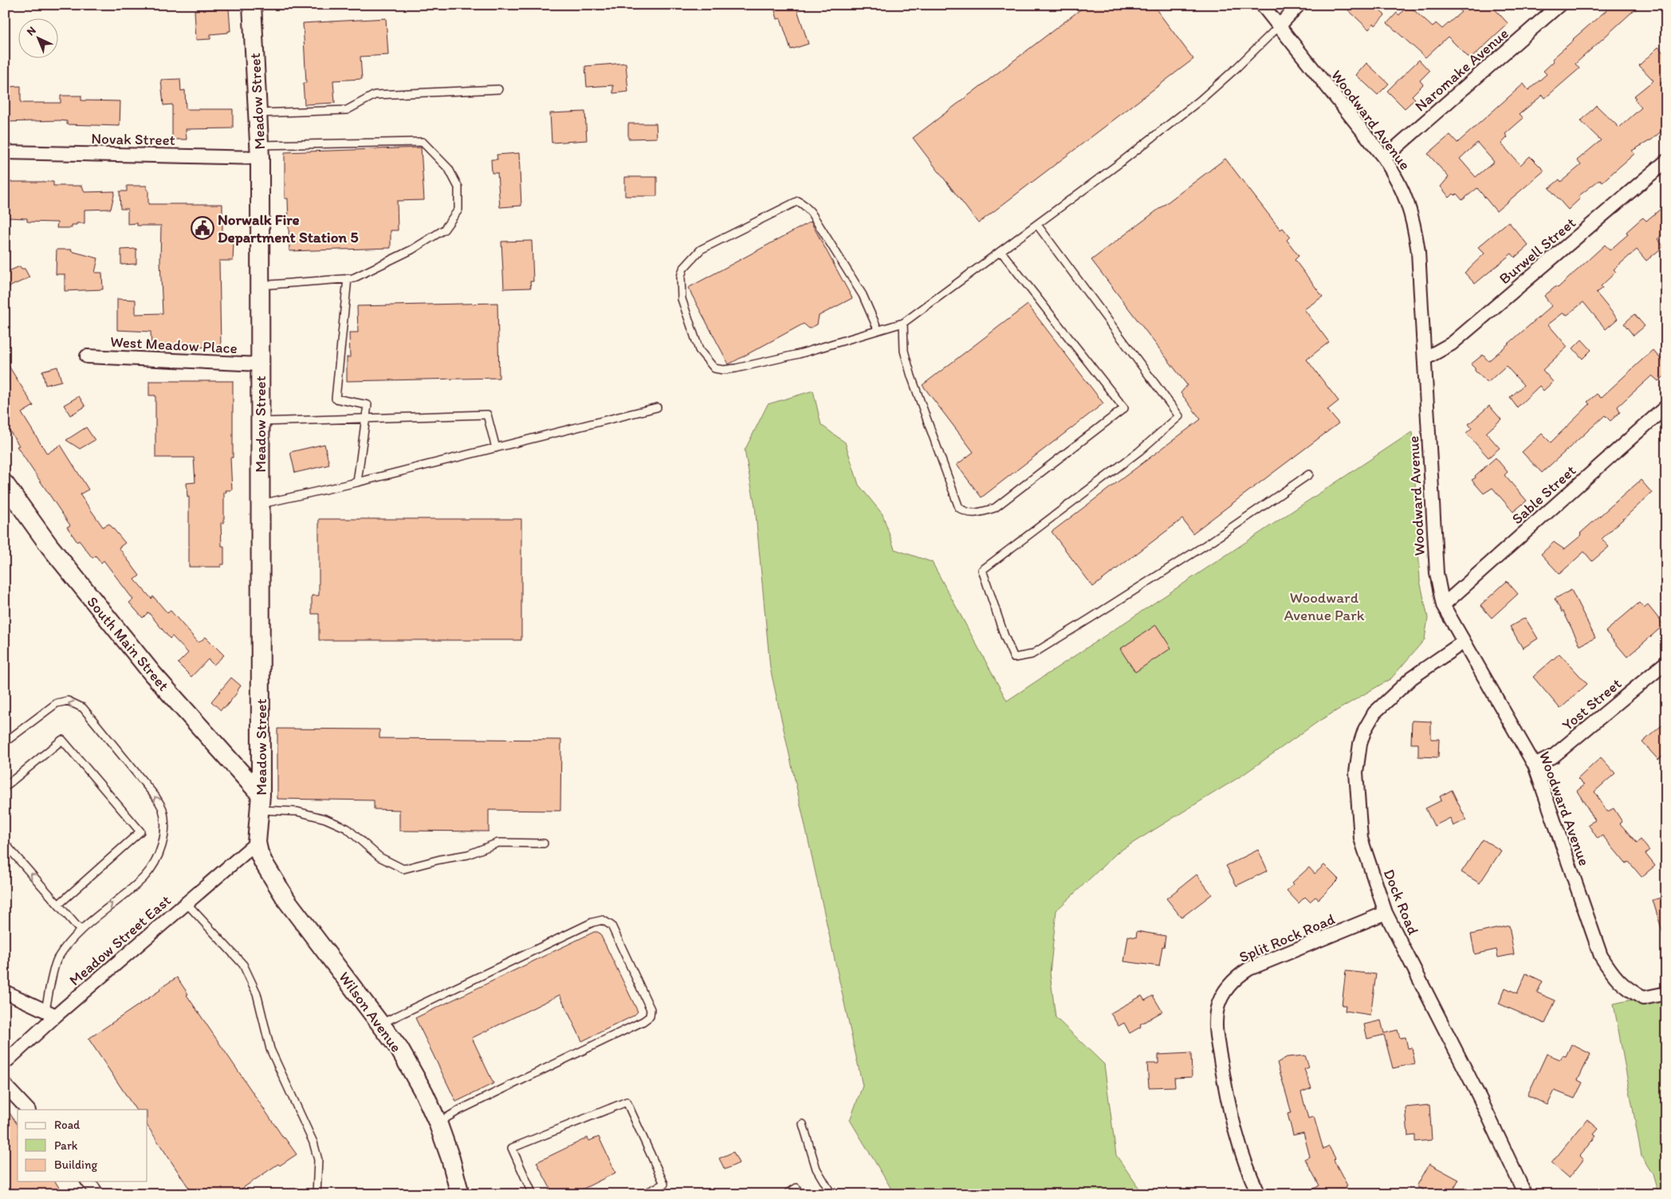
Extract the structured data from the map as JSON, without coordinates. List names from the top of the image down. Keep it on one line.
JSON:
{"streets":{"main road":["Meadow Street","South Main Street","Wilson Avenue"],"street":["Naromake Avenue","Woodward Avenue","Novak Street","Burwell Street","West Meadow Place","Sable Street","Yost Street","Dock Road","Split Rock Road","Meadow Street East"]},"crossings":[["Naromake Avenue","Woodward Avenue"],["Meadow Street","Novak Street"],["Meadow Street","West Meadow Place"],["Meadow Street","South Main Street"],["Meadow Street","Meadow Street East"],["Meadow Street","Wilson Avenue"],["Woodward Avenue","Burwell Street"],["Woodward Avenue","Sable Street"],["Woodward Avenue","Yost Street"],["Woodward Avenue","Dock Road"],["Dock Road","Split Rock Road"],["Meadow Street East","Wilson Avenue"]],"parks":["Woodward Avenue Park"],"places":{"public building":["Norwalk Fire Department Station 5"]},"legend":["Road","Park","Building"],"north":"top left"}
